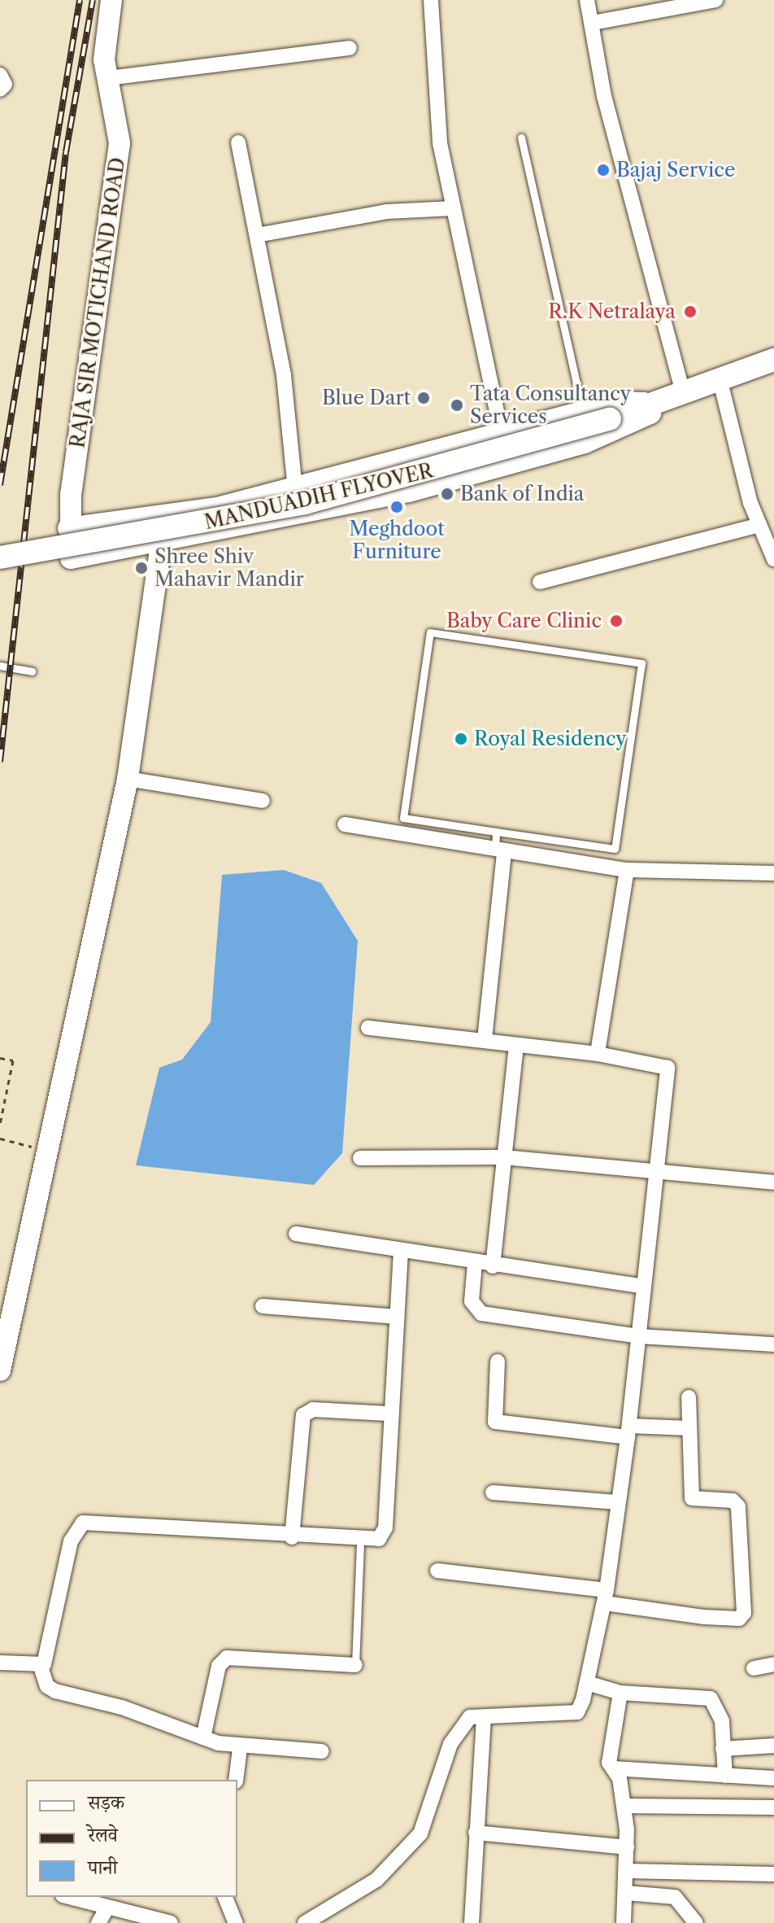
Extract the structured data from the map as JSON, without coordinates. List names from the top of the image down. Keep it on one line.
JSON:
{"streets":{"main road":["MANDUADIH FLYOVER"],"street":["RAJA SIR MOTICHAND ROAD"]},"places":["Bajaj Service","R.K Netralaya","Blue Dart","Tata Consultancy Services","Bank of India","Meghdoot Furniture","Shree Shiv Mahavir Mandir","Baby Care Clinic","Royal Residency"],"legend":["सड़क","रेलवे","पानी"]}
